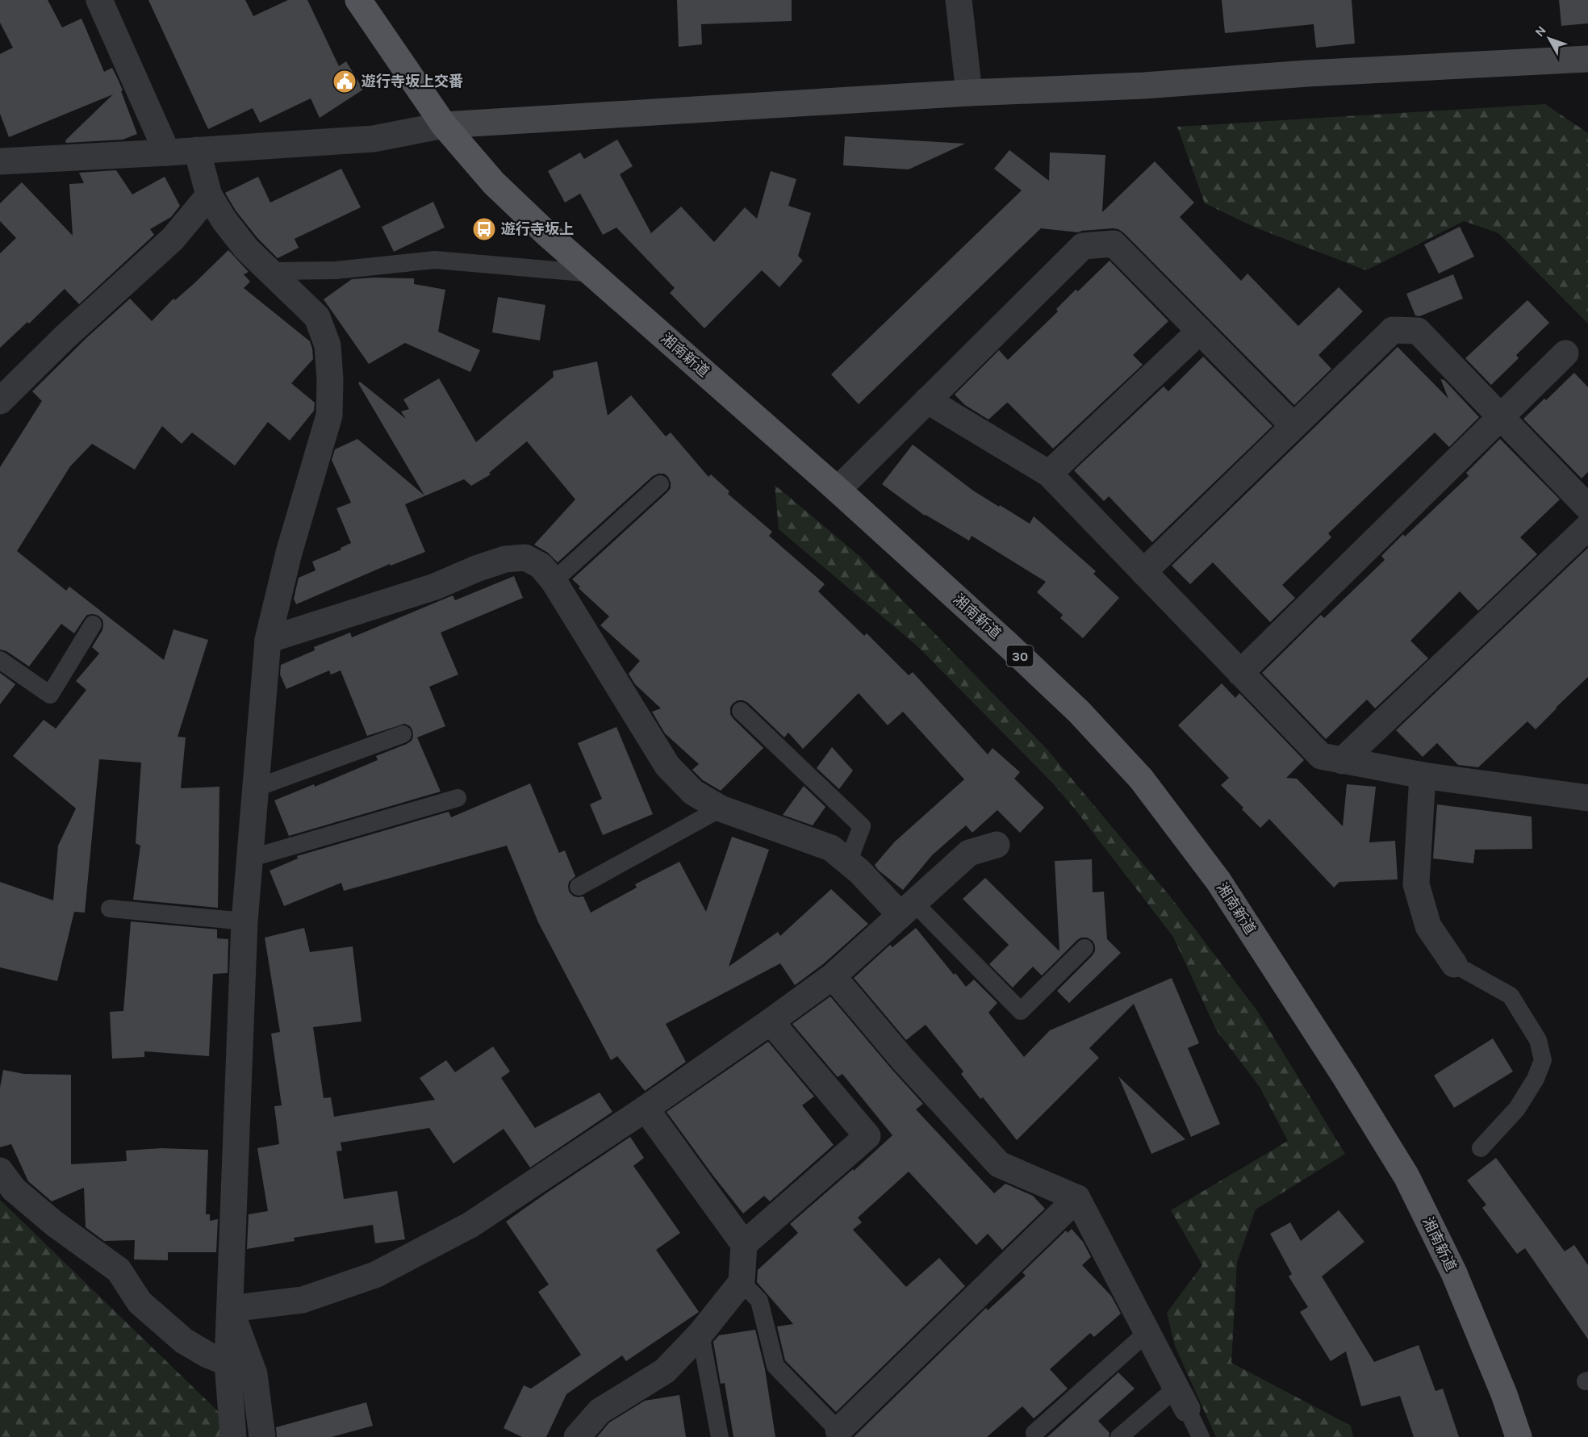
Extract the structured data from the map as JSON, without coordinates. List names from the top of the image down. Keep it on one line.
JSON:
{"streets":{"main road":["湘南新道","30"]},"places":{"public building":["遊行寺坂上交番"],"bus stop":["遊行寺坂上"]},"north":"top left"}
